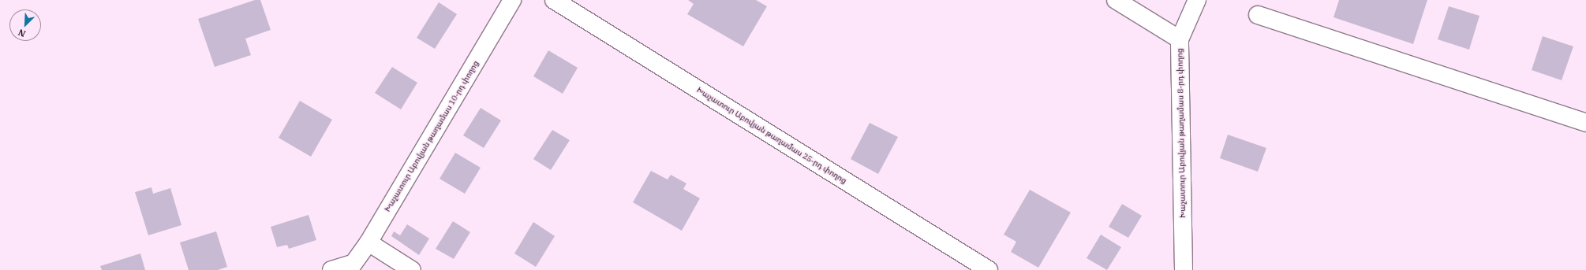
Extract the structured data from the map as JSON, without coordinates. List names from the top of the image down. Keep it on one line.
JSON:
{"streets":{"street":["Խաչատուր Աբովյան թաղամաս 8-րդ փողոց","Խաչատուր Աբովյան թաղամաս 25-րդ փողոց","Խաչատուր Աբովյան թաղամաս 10-րդ փողոց"]},"north":"bottom left"}
